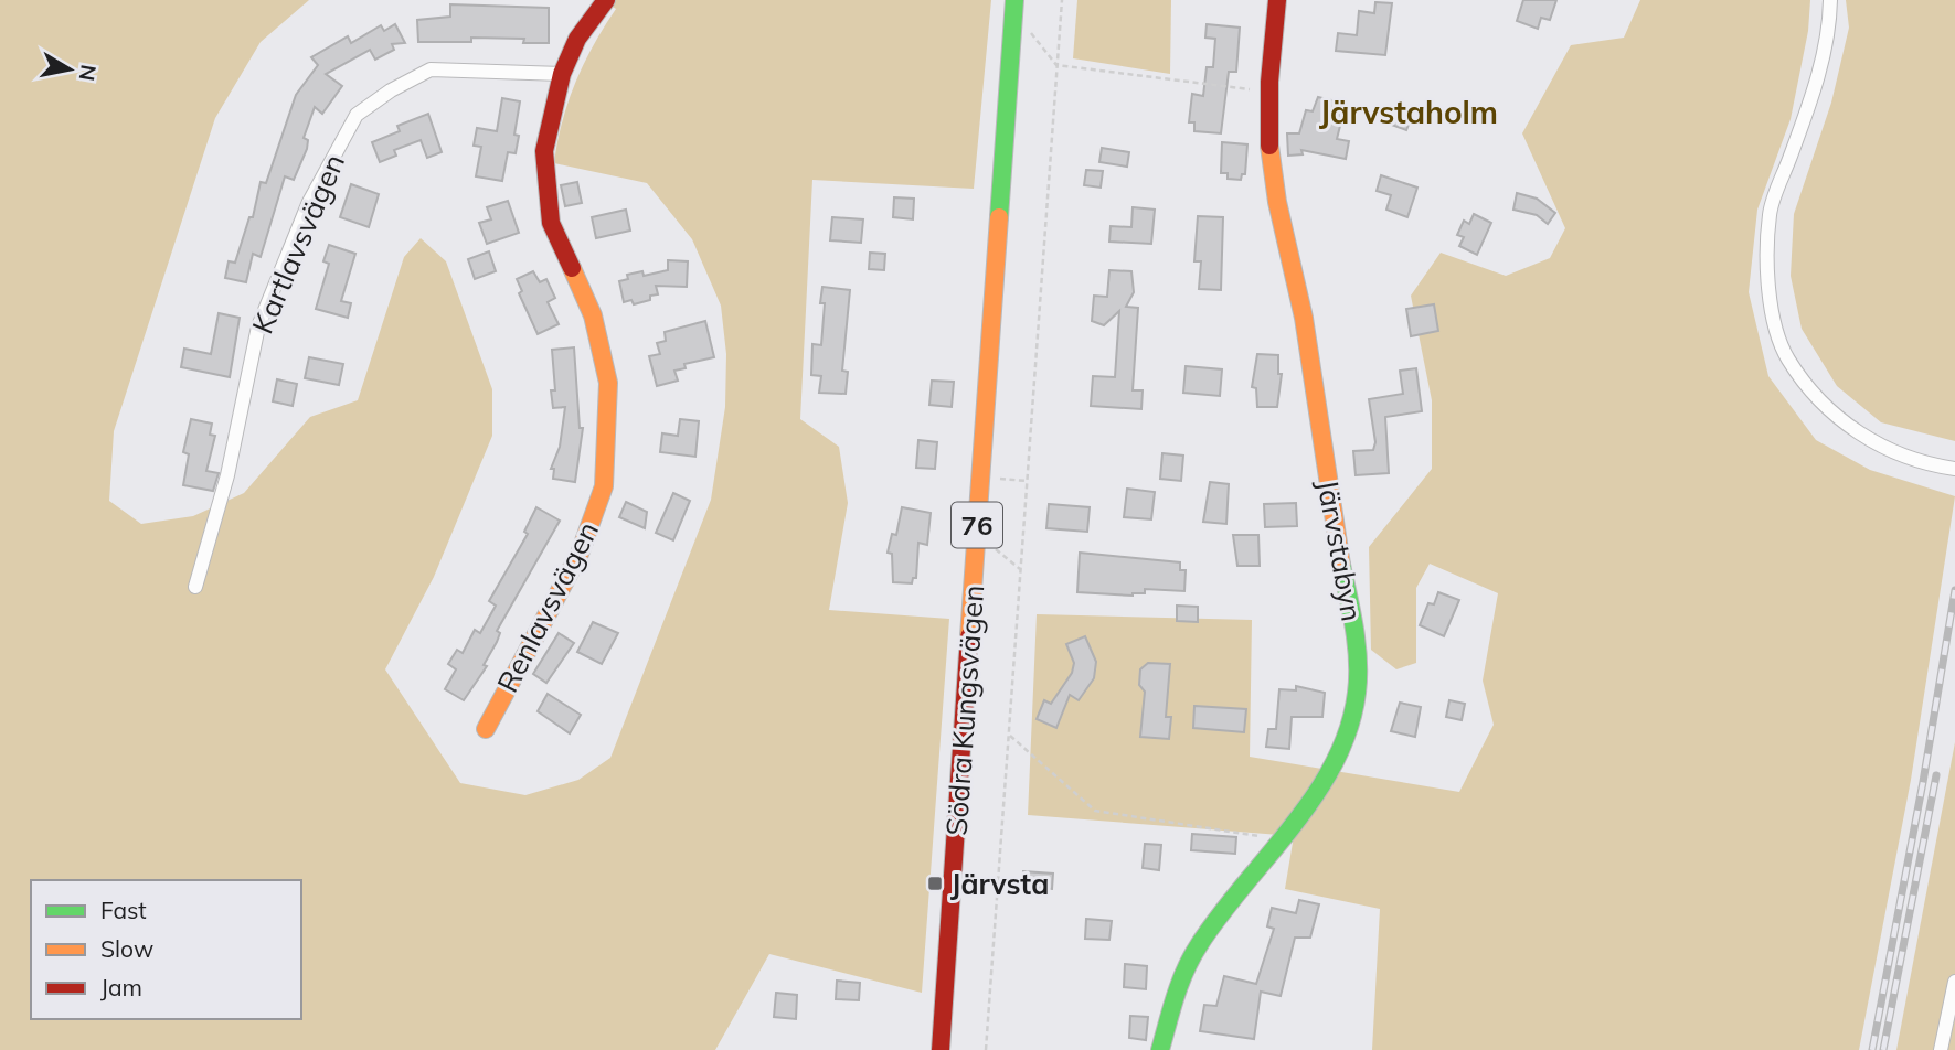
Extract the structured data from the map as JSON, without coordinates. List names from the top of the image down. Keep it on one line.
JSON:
{"streets":{"street":["Kartlavsvägen","76","Järvstabyn","Renlavsvägen","Södra Kungsvägen"]},"crossings":[["Kartlavsvägen","Renlavsvägen"]],"districts":["Järvstaholm"],"places":{"transit":["Järvsta"]},"legend":["Fast","Slow","Jam"],"north":"right"}
